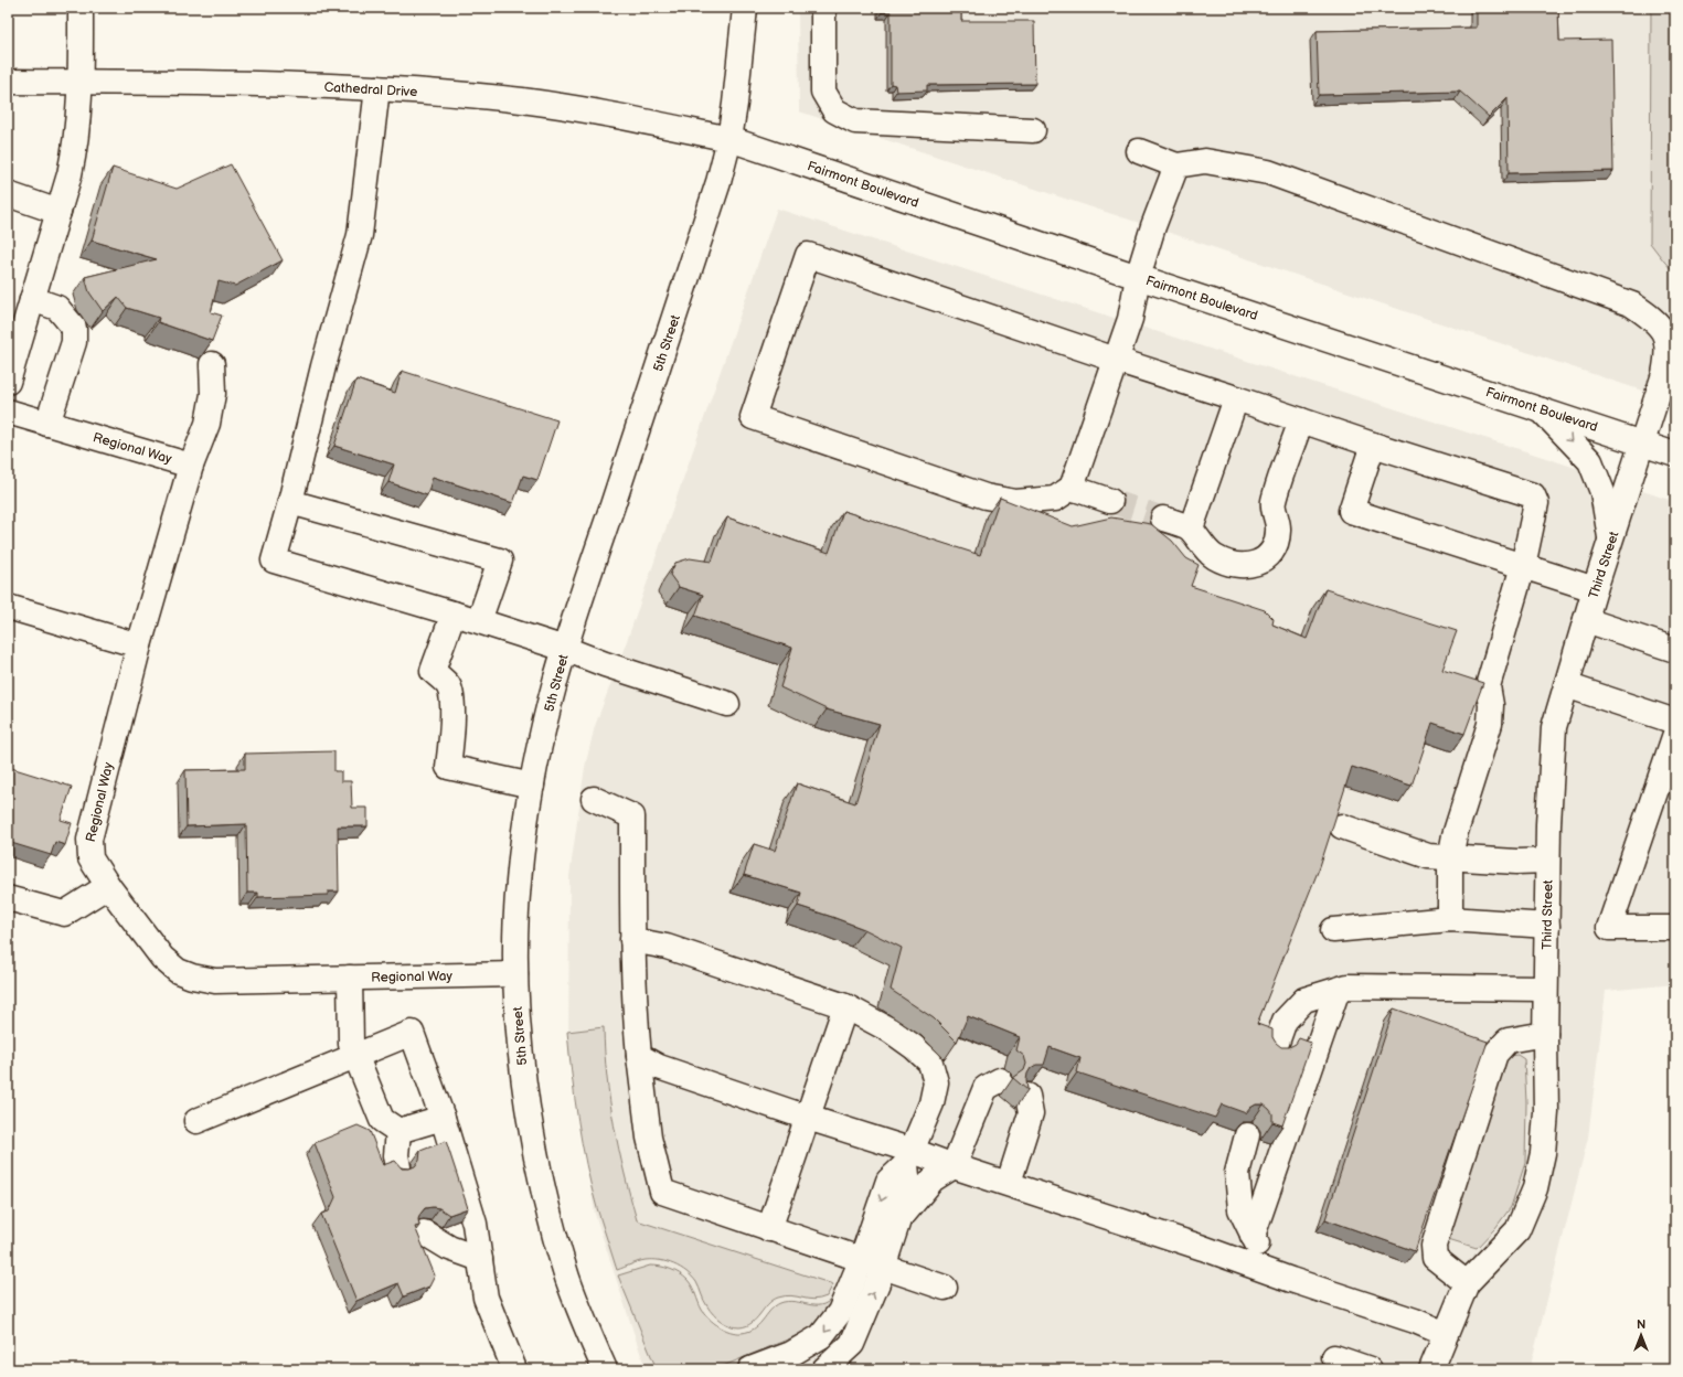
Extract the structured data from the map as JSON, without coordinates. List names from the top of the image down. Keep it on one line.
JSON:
{"streets":{"street":["Cathedral Drive","Fairmont Boulevard","5th Street","Regional Way","Third Street"]},"crossings":[["Cathedral Drive","Fairmont Boulevard"],["Cathedral Drive","5th Street"],["Fairmont Boulevard","5th Street"],["Fairmont Boulevard","Third Street"],["5th Street","Regional Way"]],"north":"top"}
